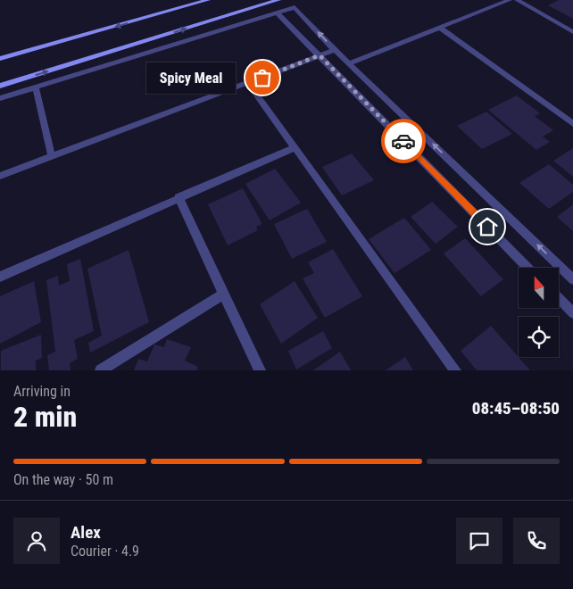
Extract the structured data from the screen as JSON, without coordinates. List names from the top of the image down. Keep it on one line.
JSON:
{"places":["Spicy Meal"],"north":"top","page":{"bubble":"Spicy Meal","heading":["2 min","Arriving in","08:45–08:50"],"panel":["Alex","Courier · 4.9"],"bar":"On the way · 50 m"}}
